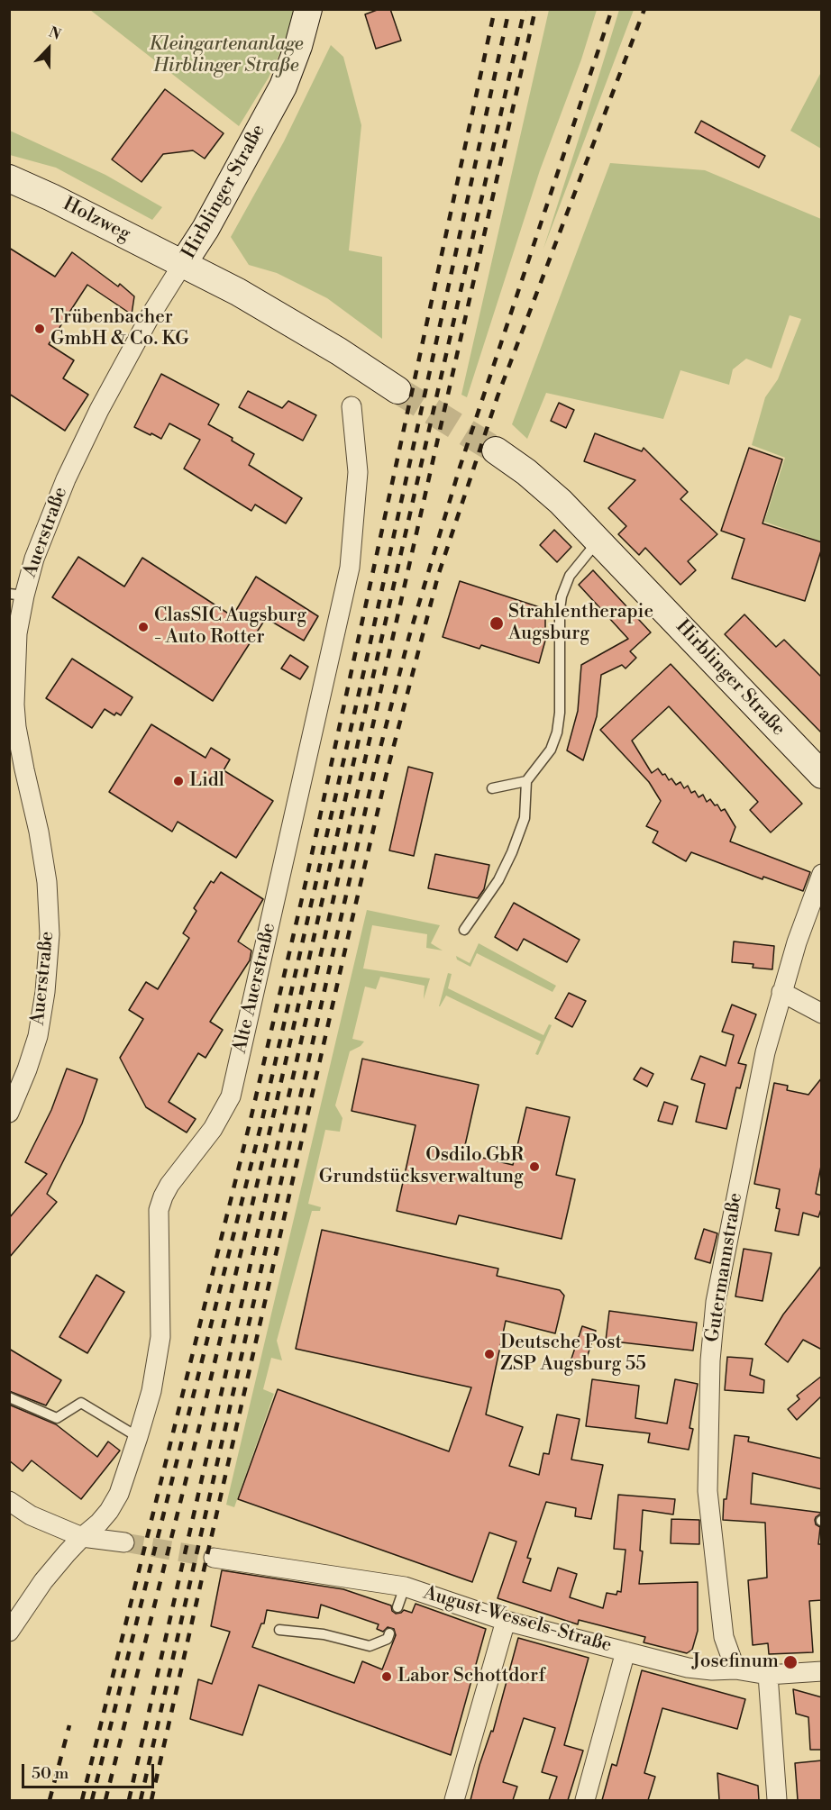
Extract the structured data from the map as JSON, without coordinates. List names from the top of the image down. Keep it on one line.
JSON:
{"streets":{"main road":["Hirblinger Straße","Holzweg"],"street":["Auerstraße","Alte Auerstraße","Gutermannstraße","August-Wessels-Straße"]},"crossings":[["Hirblinger Straße","Holzweg"],["Hirblinger Straße","Auerstraße"],["Holzweg","Auerstraße"],["Gutermannstraße","August-Wessels-Straße"]],"parks":["Kleingartenanlage Hirblinger Straße"],"places":["Trübenbacher GmbH & Co. KG","Strahlentherapie Augsburg","ClasSIC Augsburg - Auto Rotter","Lidl","Osdilo GbR Grundstücksverwaltung","Deutsche Post ZSP Augsburg 55","Josefinum","Labor Schottdorf"],"scale_bar":"50 m","north":"top"}
